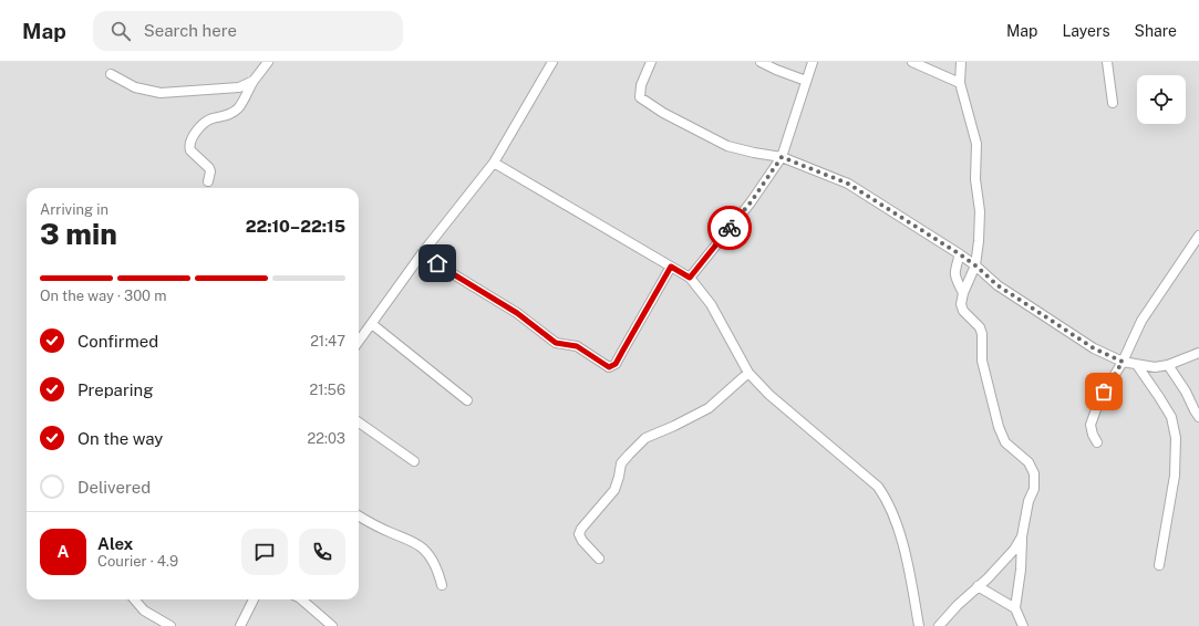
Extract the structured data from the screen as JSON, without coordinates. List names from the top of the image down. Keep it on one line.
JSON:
{"page":{"header":"Map","search":"Search here","nav":["Map","Layers","Share"],"heading":["3 min","Arriving in","22:10–22:15"],"panel":["Alex","Courier · 4.9"],"bar":"On the way · 300 m","list":[["Confirmed","21:47"],["Preparing","21:56"],["On the way","22:03"],"Delivered"],"round":"A"}}
